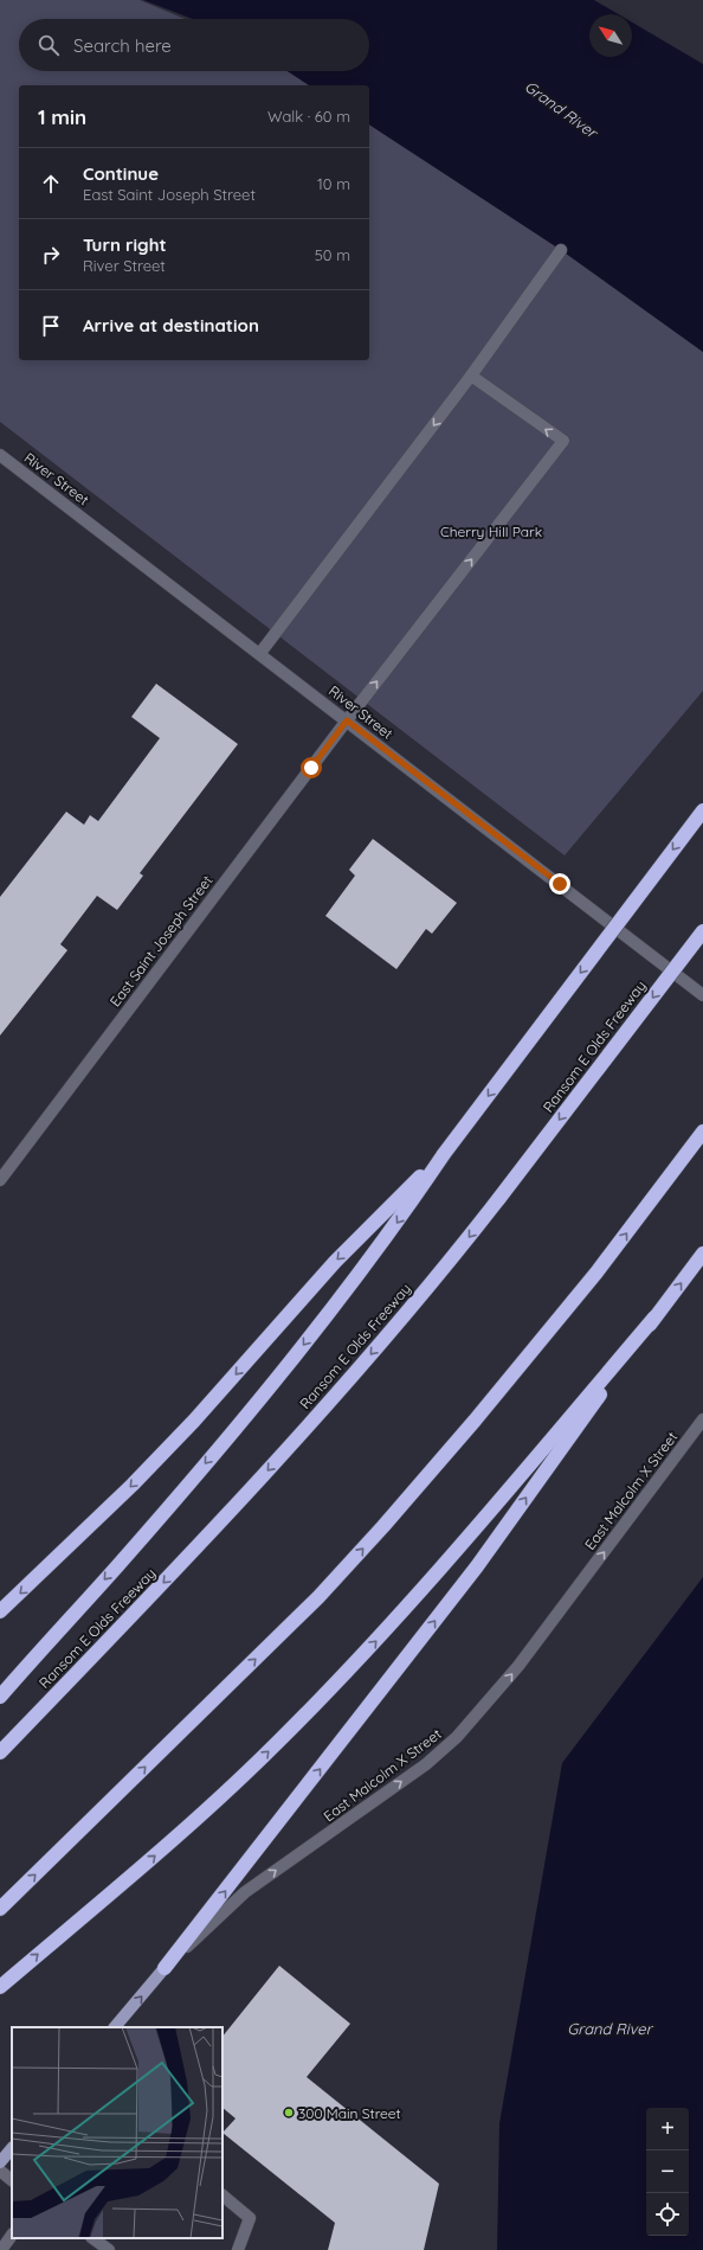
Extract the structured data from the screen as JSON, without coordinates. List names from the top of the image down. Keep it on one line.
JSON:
{"streets":{"highway":["Ransom E Olds Freeway"],"main road":["East Malcolm X Street"],"street":["River Street","East Saint Joseph Street"]},"crossings":[["River Street","East Saint Joseph Street"]],"one_way":["East Malcolm X Street"],"water":["Grand River"],"parks":["Cherry Hill Park"],"places":["300 Main Street"],"north":"top left","page":{"search":"Search here","heading":["1 min","Walk · 60 m"],"list":[["Continue","East Saint Joseph Street","10 m"],["Turn right","River Street","50 m"],"Arrive at destination"],"map_buttons":["+","−"]}}
